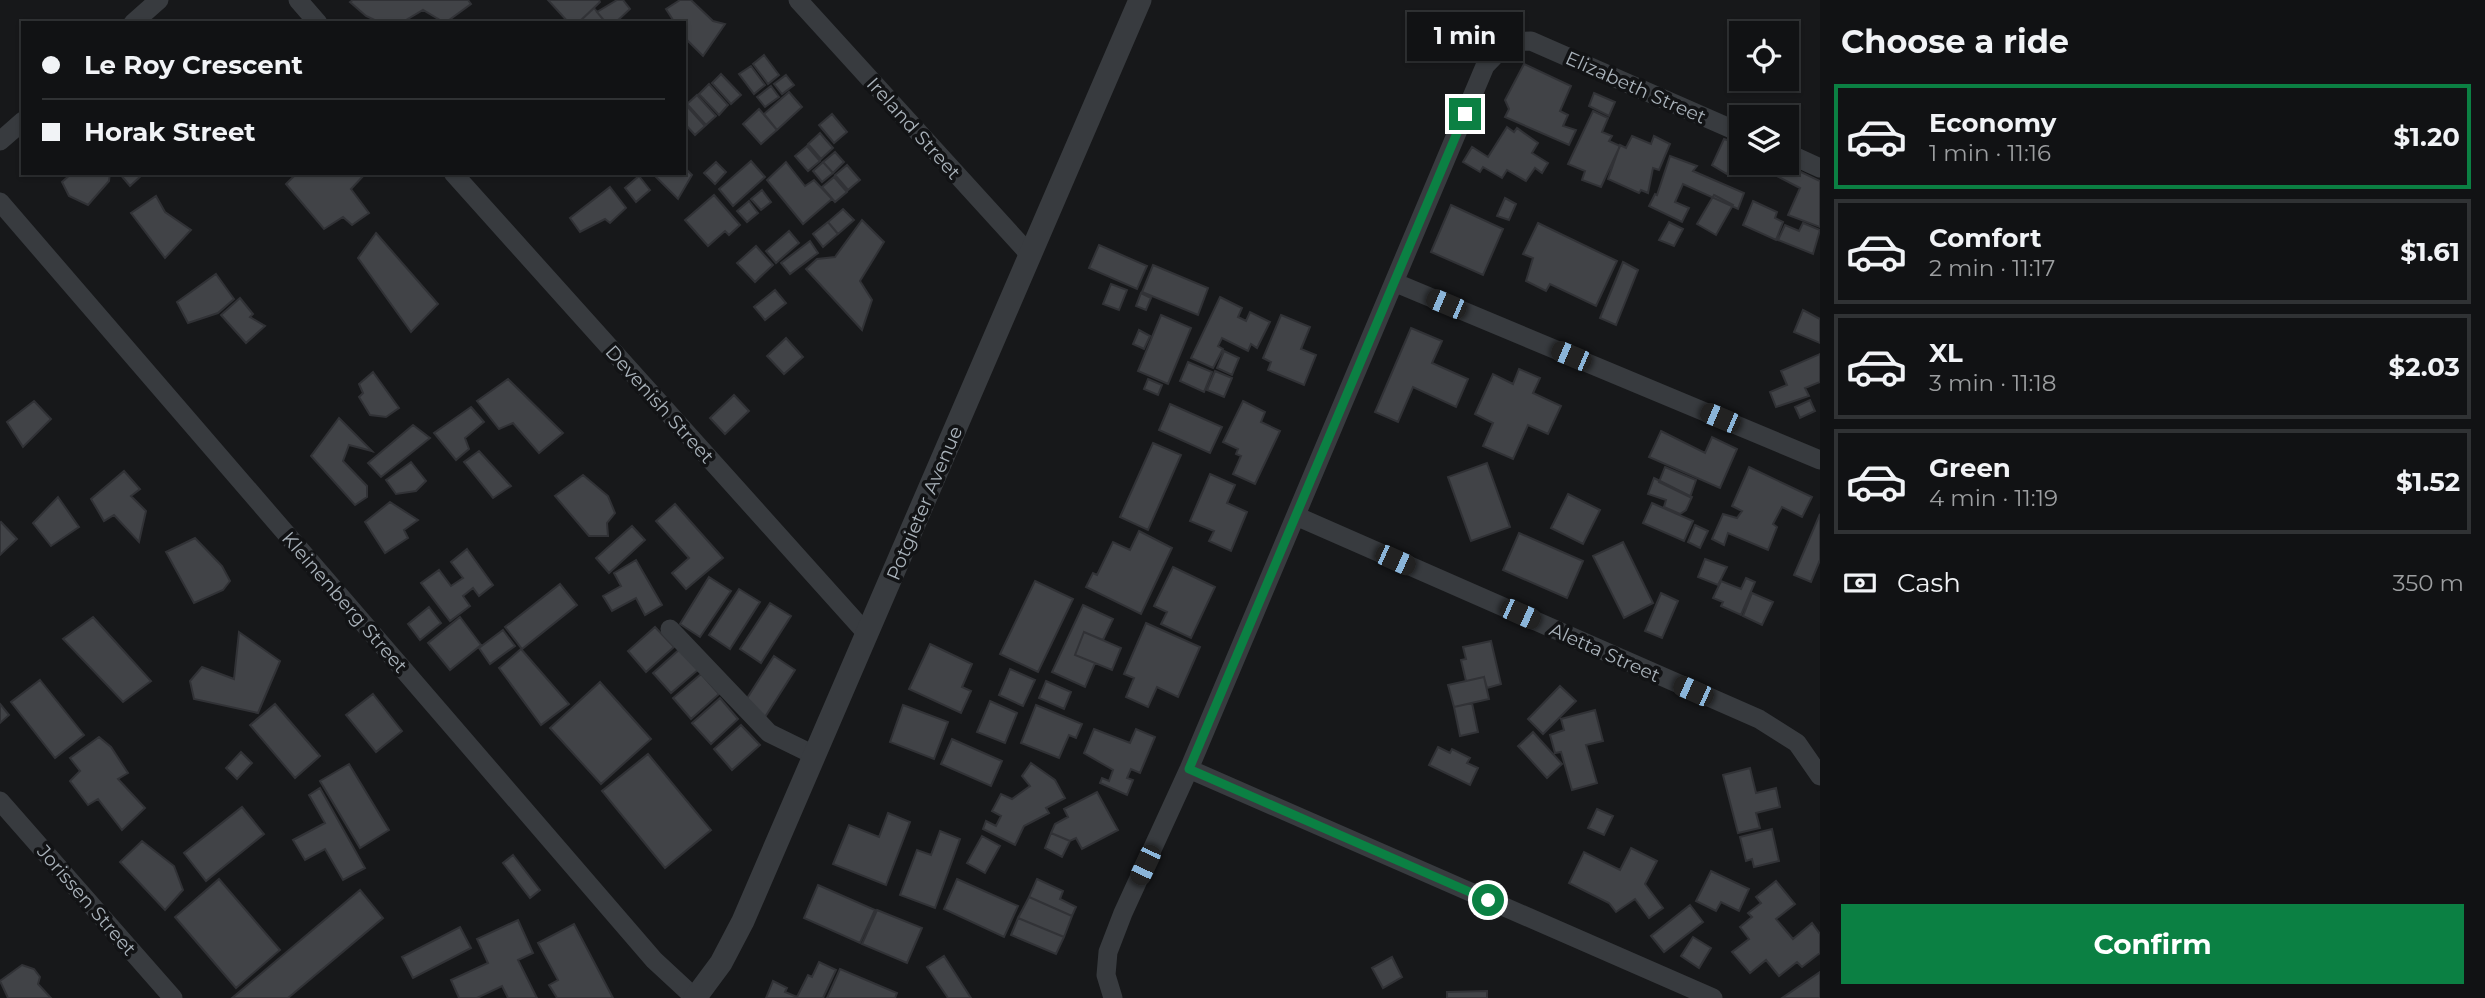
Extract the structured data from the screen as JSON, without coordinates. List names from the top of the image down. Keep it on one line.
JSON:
{"streets":{"street":["Elizabeth Street","Ireland Street","Devenish Street","Potgieter Avenue","Kleinenberg Street","Aletta Street","Jorissen Street"]},"crossings":[["Ireland Street","Potgieter Avenue"],["Devenish Street","Potgieter Avenue"],["Potgieter Avenue","Kleinenberg Street"]],"page":{"heading":"Choose a ride","bubble":"1 min","banner":["Le Roy Crescent","Horak Street"],"list":[{"name":"Economy","note":"1 min · 11:16","value":"$1.20"},{"name":"Comfort","note":"2 min · 11:17","value":"$1.61"},{"name":"XL","note":"3 min · 11:18","value":"$2.03"},{"name":"Green","note":"4 min · 11:19","value":"$1.52"}],"pay":["Cash","350 m"],"buttons":"Confirm"}}
